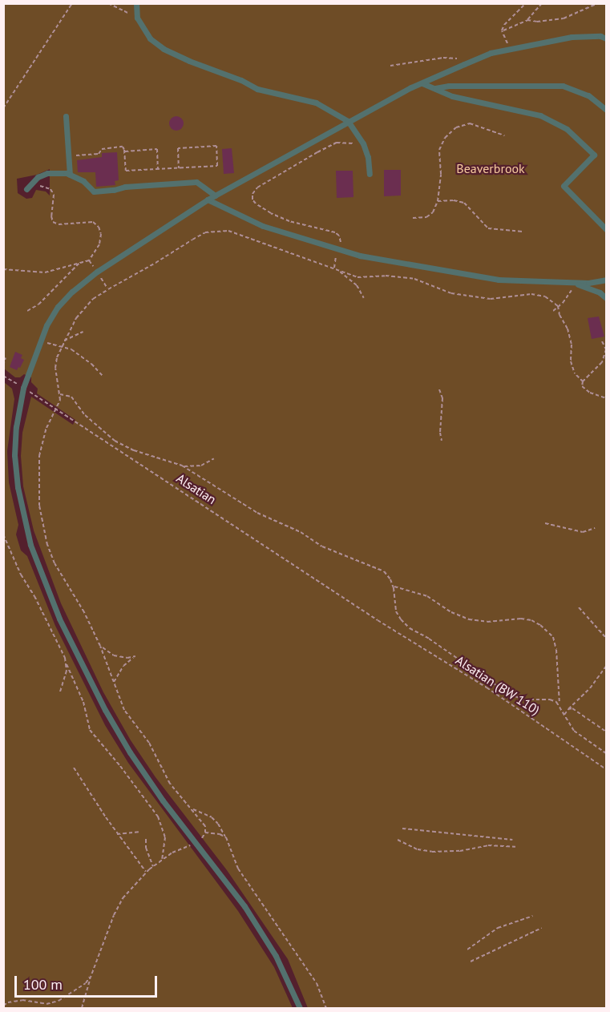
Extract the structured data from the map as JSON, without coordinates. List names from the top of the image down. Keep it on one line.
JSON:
{"streets":{"path":["Alsatian","Alsatian (BW 110)"]},"crossings":[["Alsatian","Alsatian (BW 110)"]],"parks":["Beaverbrook"],"scale_bar":"100 m"}
